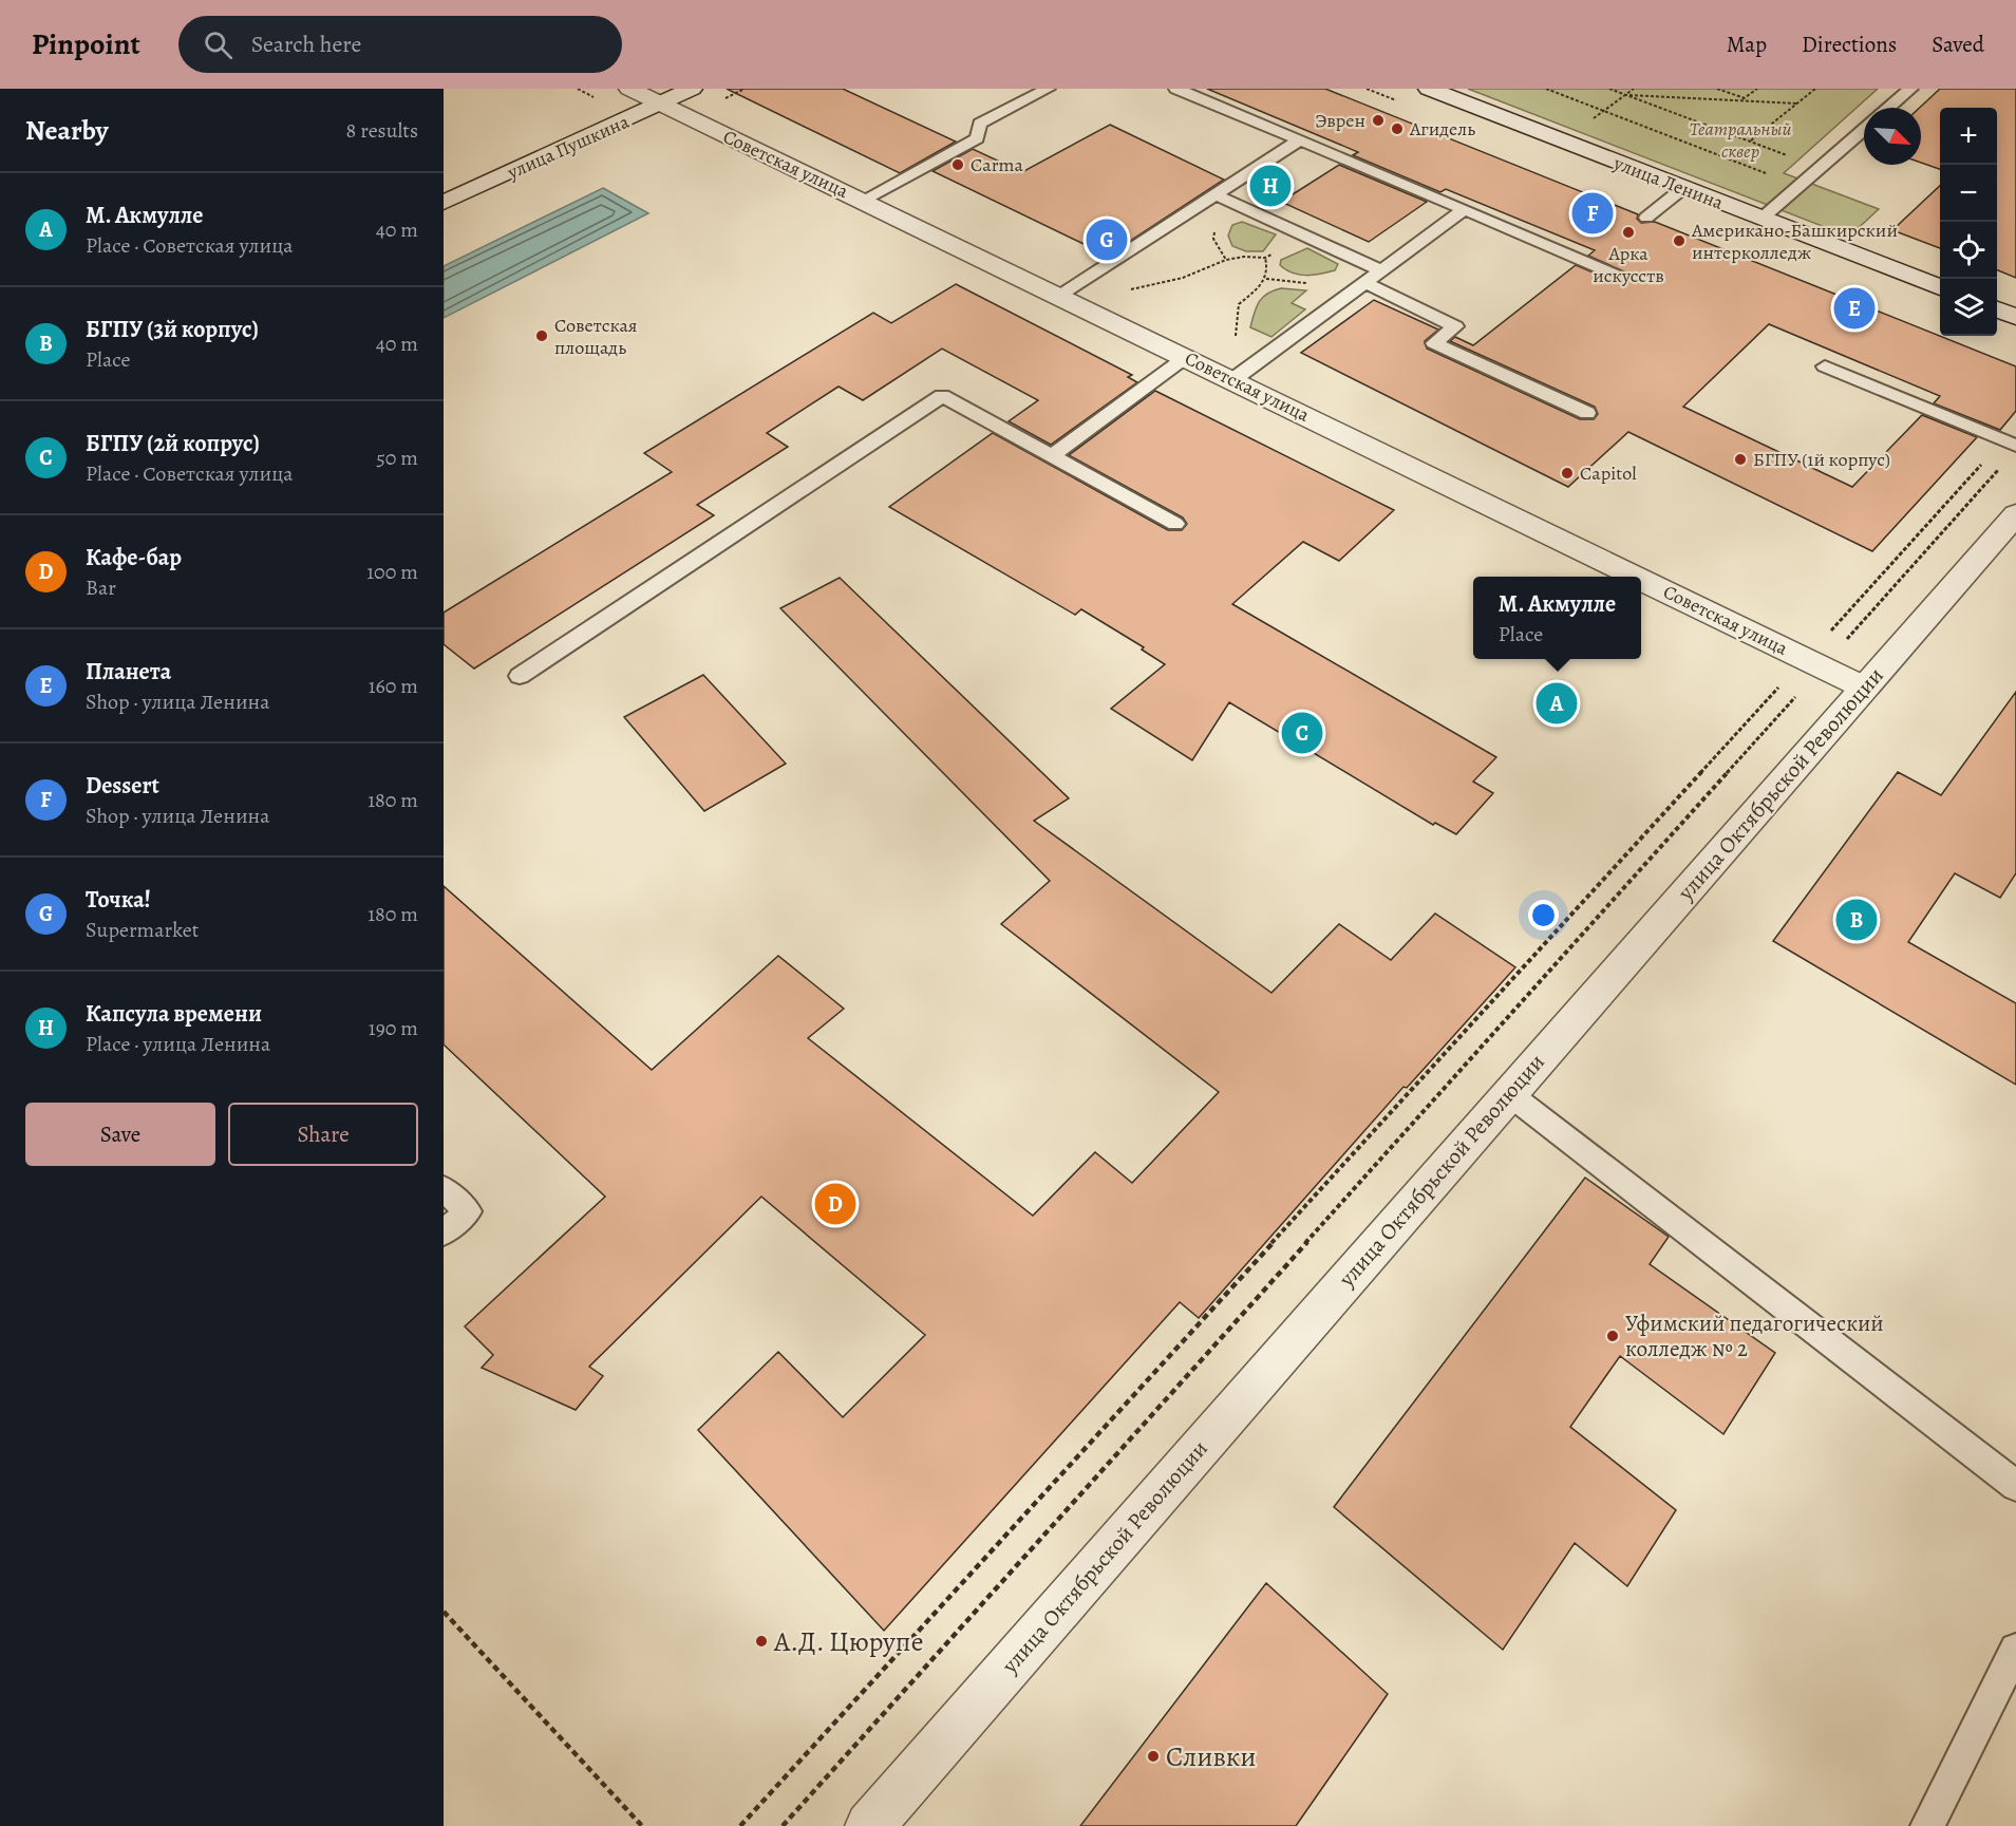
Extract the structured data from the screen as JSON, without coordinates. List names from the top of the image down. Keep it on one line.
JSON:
{"streets":{"street":["улица Пушкина","Советская улица","улица Ленина","улица Октябрьской Революции"]},"crossings":[["улица Пушкина","Советская улица"],["Советская улица","улица Октябрьской Революции"]],"parks":["Театральный сквер"],"places":["Эврен","Агидель","Carma","Арка искусств","Американо-Башкирский интерколледж","Советская площадь","БГПУ (1й корпус)","Capitol","Уфимский педагогический колледж № 2","А.Д. Цюрупе","Сливки"],"north":"bottom right","page":{"header":"Pinpoint","search":"Search here","nav":["Map","Directions","Saved"],"heading":["Nearby","8 results"],"map_buttons":["+","−"],"pins":["H","F","G","E","A","C","B","D"],"list":[{"mark":"A","name":"М. Акмулле","note":"Place · Советская улица","value":"40 m"},{"mark":"B","name":"БГПУ (3й корпус)","note":"Place","value":"40 m"},{"mark":"C","name":"БГПУ (2й копрус)","note":"Place · Советская улица","value":"50 m"},{"mark":"D","name":"Кафе-бар","note":"Bar","value":"100 m"},{"mark":"E","name":"Планета","note":"Shop · улица Ленина","value":"160 m"},{"mark":"F","name":"Dessert","note":"Shop · улица Ленина","value":"180 m"},{"mark":"G","name":"Точка!","note":"Supermarket","value":"180 m"},{"mark":"H","name":"Капсула времени","note":"Place · улица Ленина","value":"190 m"}],"popup":["М. Акмулле","Place"],"buttons":["Save","Share"]}}
